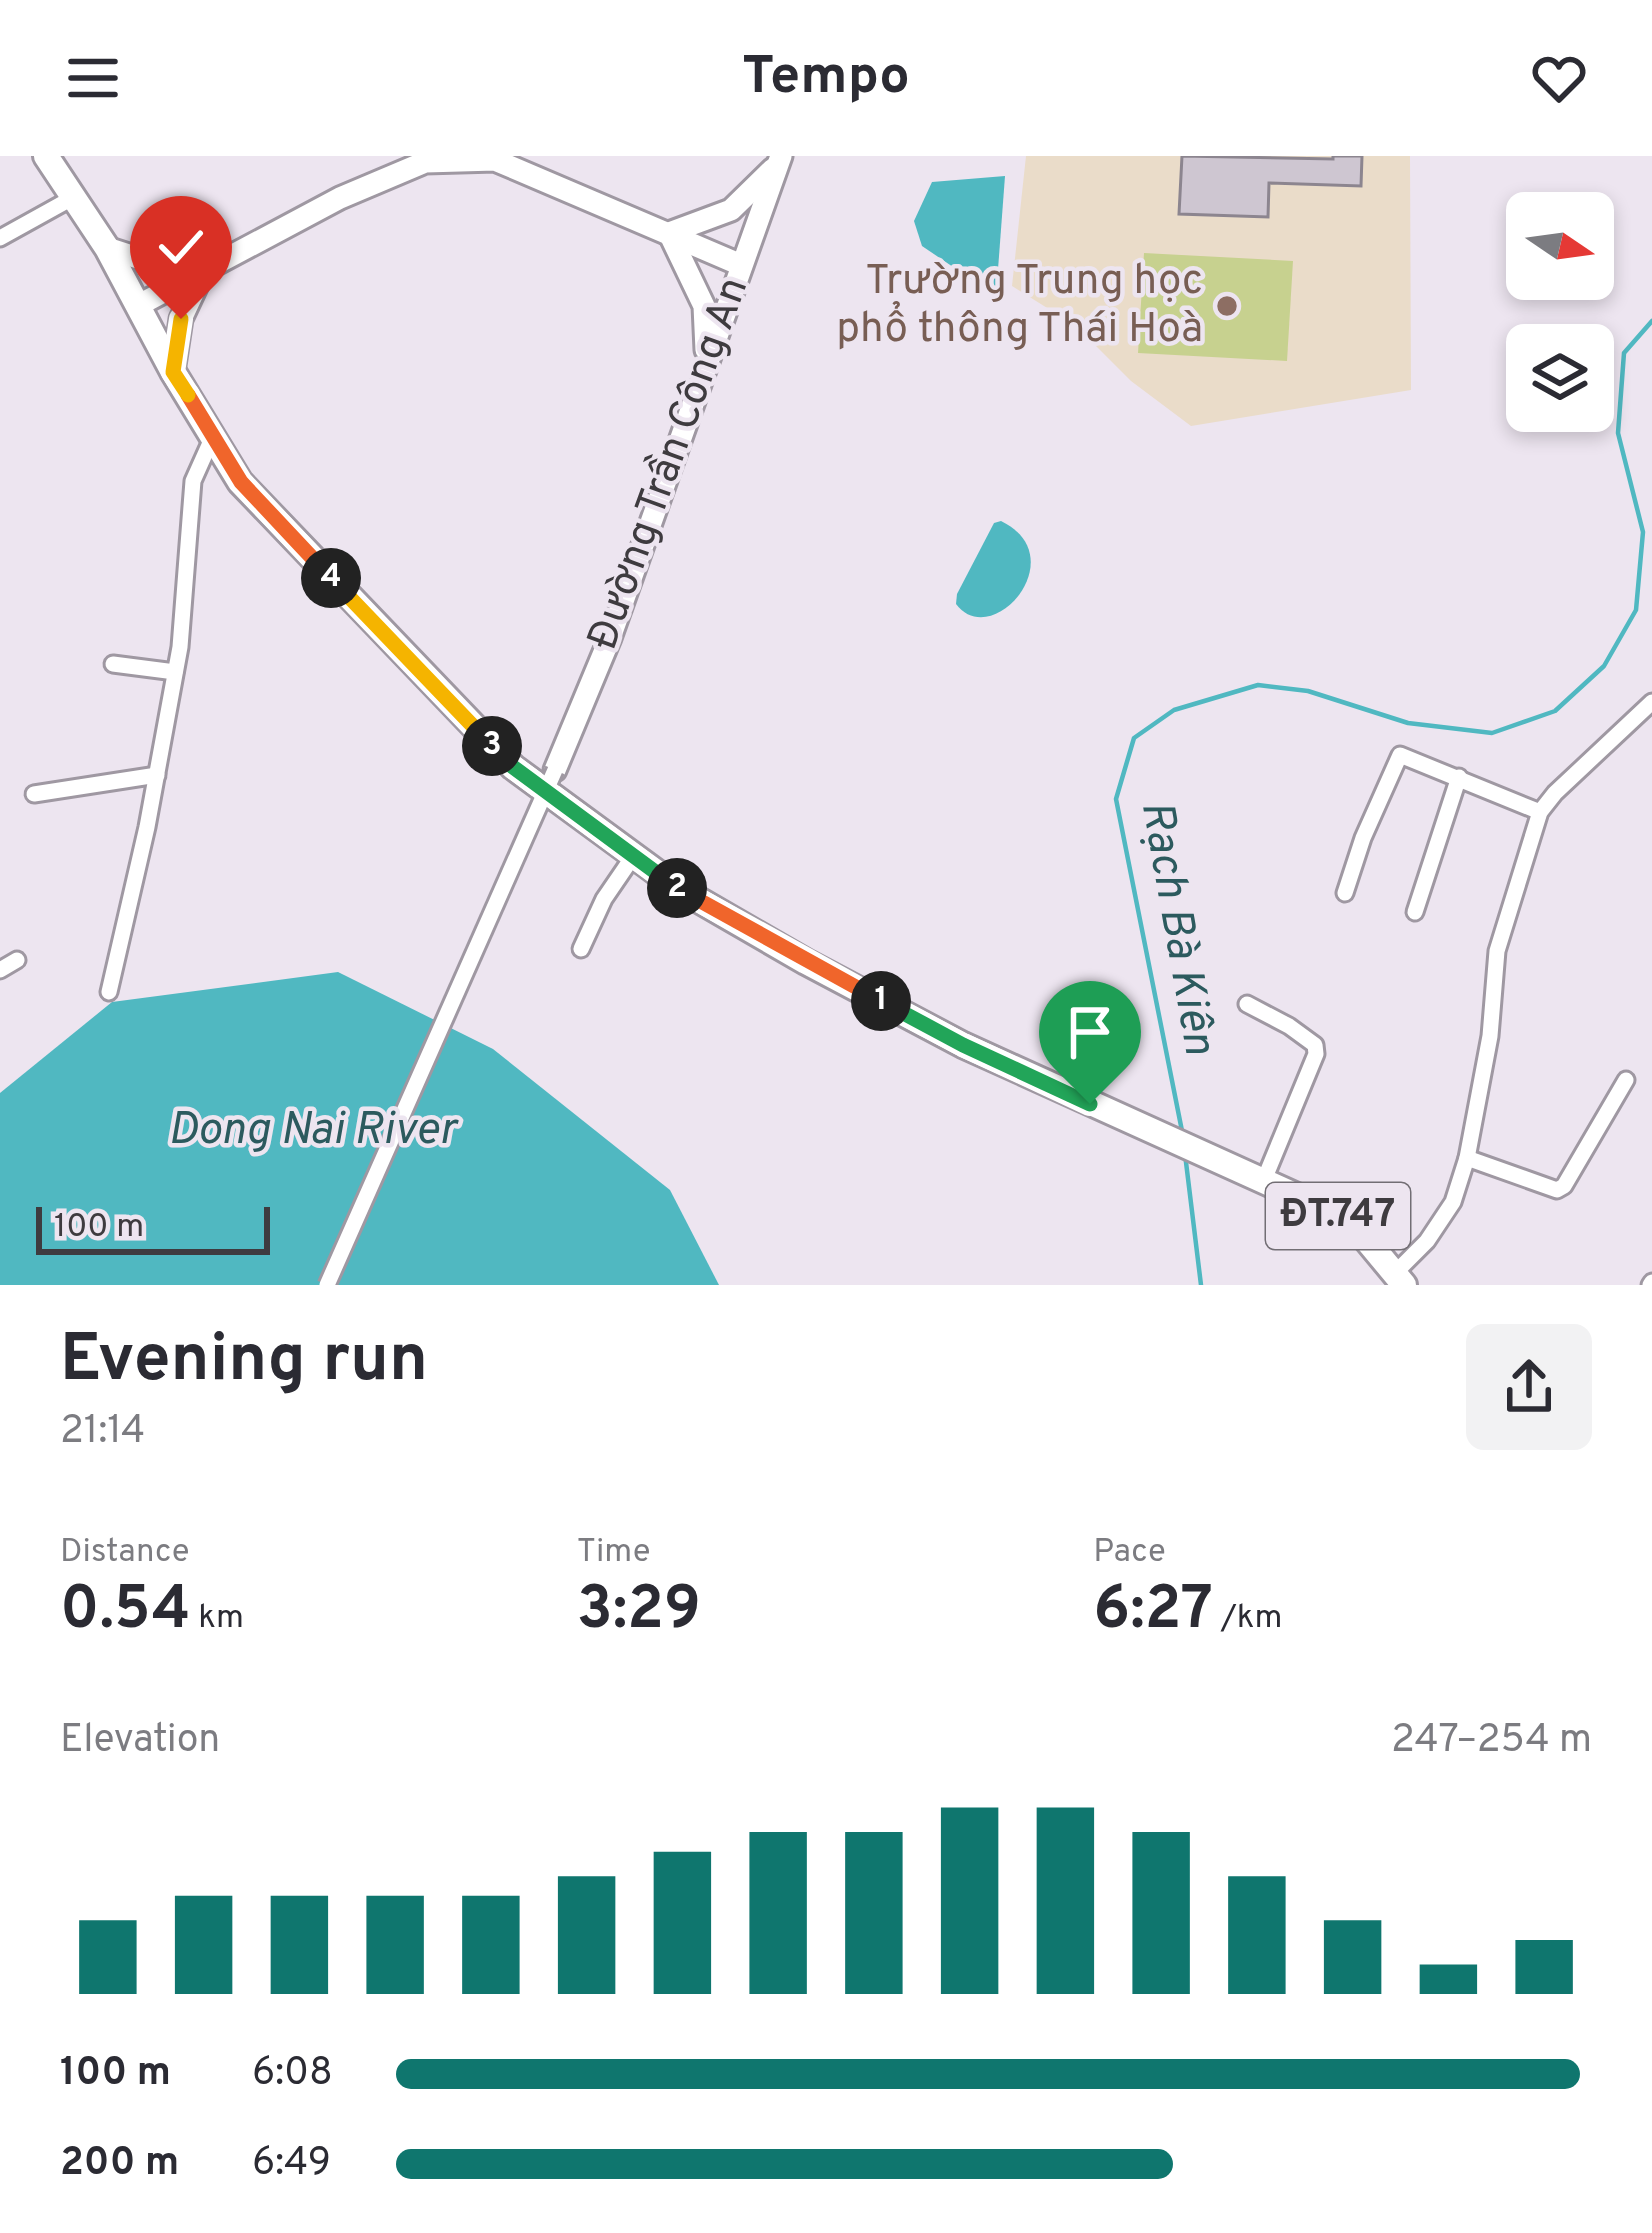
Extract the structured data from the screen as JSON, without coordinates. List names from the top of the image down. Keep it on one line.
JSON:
{"streets":{"main road":["ĐT.747"],"street":["Đường Trần Công An"]},"water":["Rạch Bà Kiên","Dong Nai River"],"places":["Trường Trung học phổ thông Thái Hoà"],"scale_bar":"100 m","north":"right","page":{"header":"Tempo","pins":["4","3","2","1"],"scale":"100 m","heading":["Evening run","21:14"],"stats":[["Distance","0.54 km"],["Time","3:29"],["Pace","6:27 /km"]],"chart":["Elevation","247–254 m"],"list":[{"name":"100 m","note":"6:08"},{"name":"200 m","note":"6:49"}]}}
